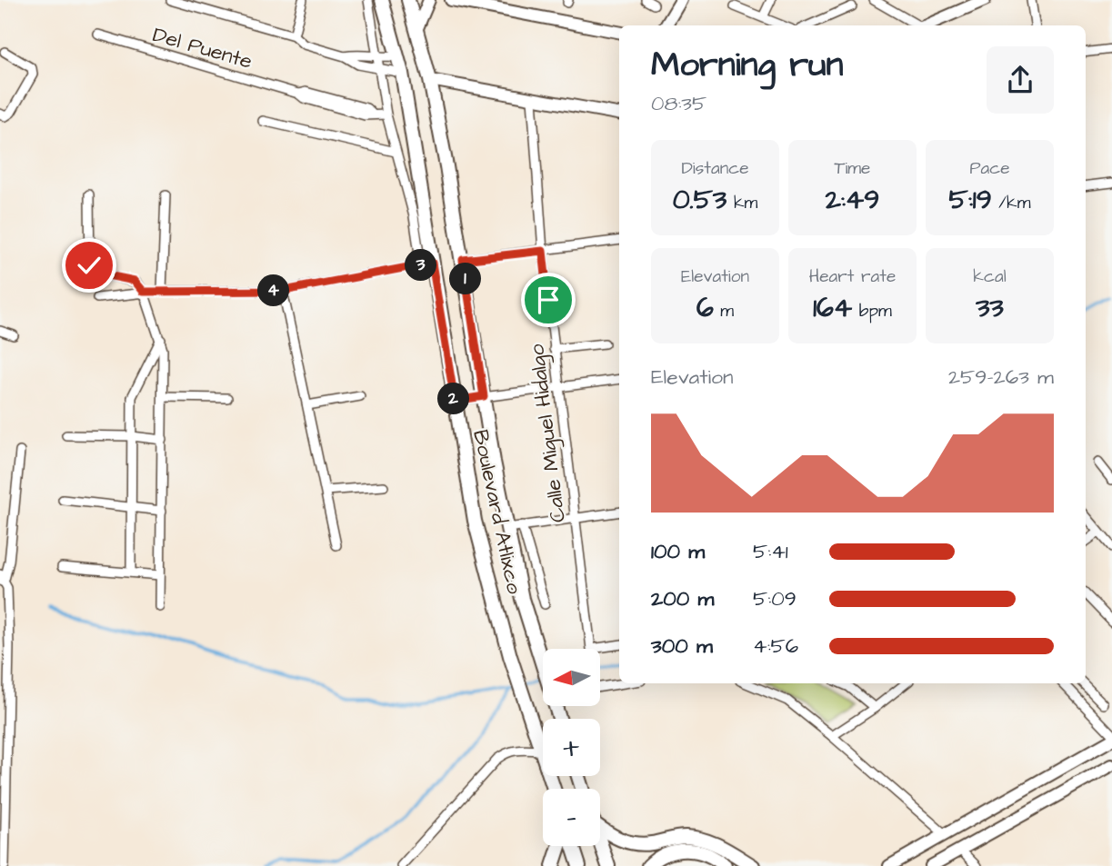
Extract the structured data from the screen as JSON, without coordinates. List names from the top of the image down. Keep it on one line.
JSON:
{"streets":{"main road":["Boulevard Atlixco"],"street":["Del Puente","Calle Miguel Hidalgo"]},"north":"left","page":{"heading":["Morning run","08:35"],"stats":[["Distance","0.53 km"],["Time","2:49"],["Pace","5:19 /km"],["Elevation","6 m"],["Heart rate","164 bpm"],["kcal","33"]],"pins":["3","1","4","2"],"chart":["Elevation","259–263 m"],"list":[{"name":"100 m","note":"5:41"},{"name":"200 m","note":"5:09"},{"name":"300 m","note":"4:56"}],"map_buttons":["+","−"]}}
